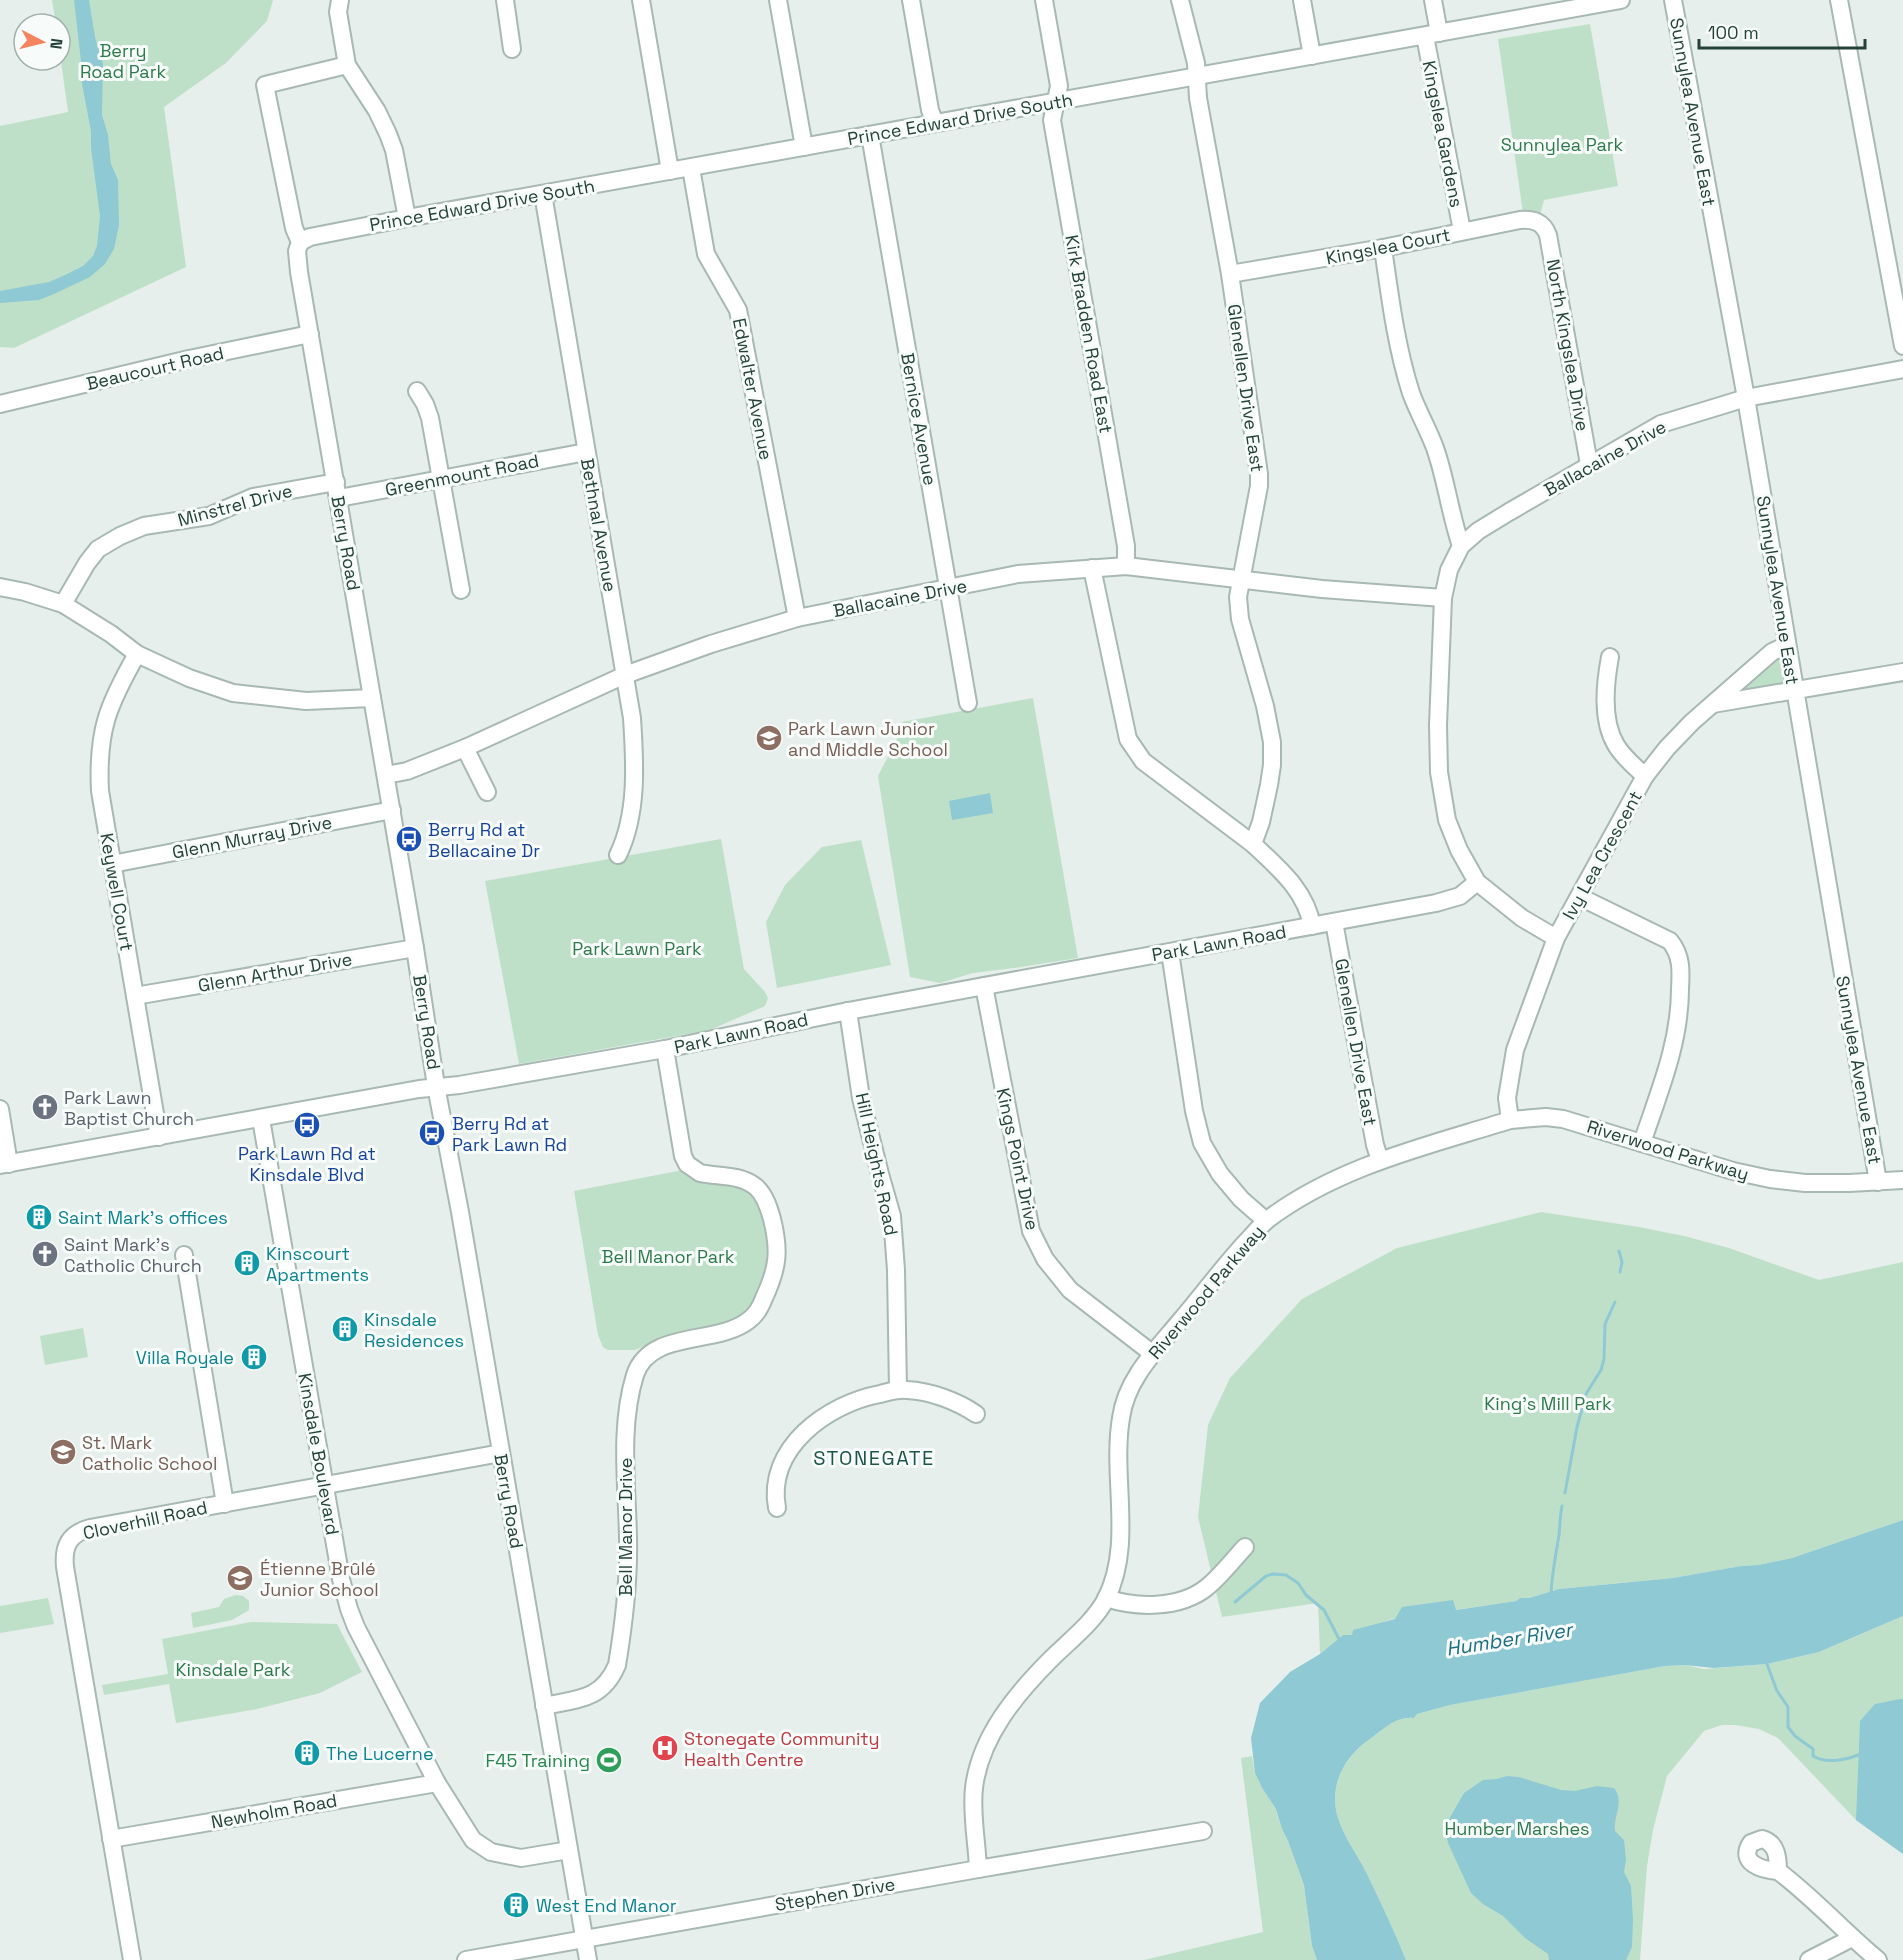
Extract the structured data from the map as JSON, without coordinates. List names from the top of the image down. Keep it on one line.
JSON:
{"streets":{"street":["Sunnylea Avenue East","Prince Edward Drive South","Kingslea Gardens","Kingslea Court","Kirk Bradden Road East","North Kingslea Drive","Beaucourt Road","Glenellen Drive East","Edwalter Avenue","Bernice Avenue","Ballacaine Drive","Greenmount Road","Minstrel Drive","Bethnal Avenue","Berry Road","Glenn Murray Drive","Ivy Lea Crescent","Keywell Court","Park Lawn Road","Glenn Arthur Drive","Riverwood Parkway","Kings Point Drive","Hill Heights Road","Kinsdale Boulevard","Cloverhill Road","Bell Manor Drive","Newholm Road","Stephen Drive"]},"crossings":[["Sunnylea Avenue East","Ballacaine Drive"],["Sunnylea Avenue East","Ivy Lea Crescent"],["Sunnylea Avenue East","Riverwood Parkway"],["Prince Edward Drive South","Kingslea Gardens"],["Prince Edward Drive South","Kirk Bradden Road East"],["Prince Edward Drive South","Glenellen Drive East"],["Prince Edward Drive South","Edwalter Avenue"],["Prince Edward Drive South","Bernice Avenue"],["Prince Edward Drive South","Bethnal Avenue"],["Prince Edward Drive South","Berry Road"],["Kingslea Gardens","Kingslea Court"],["Kingslea Court","North Kingslea Drive"],["Kingslea Court","Glenellen Drive East"],["Kirk Bradden Road East","Ballacaine Drive"],["North Kingslea Drive","Ballacaine Drive"],["Beaucourt Road","Berry Road"],["Glenellen Drive East","Ballacaine Drive"],["Glenellen Drive East","Park Lawn Road"],["Glenellen Drive East","Riverwood Parkway"],["Edwalter Avenue","Ballacaine Drive"],["Bernice Avenue","Ballacaine Drive"],["Ballacaine Drive","Bethnal Avenue"],["Ballacaine Drive","Berry Road"],["Greenmount Road","Minstrel Drive"],["Greenmount Road","Bethnal Avenue"],["Greenmount Road","Berry Road"],["Minstrel Drive","Berry Road"],["Berry Road","Glenn Murray Drive"],["Berry Road","Park Lawn Road"],["Berry Road","Glenn Arthur Drive"],["Berry Road","Kinsdale Boulevard"],["Berry Road","Cloverhill Road"],["Berry Road","Bell Manor Drive"],["Berry Road","Stephen Drive"],["Glenn Murray Drive","Keywell Court"],["Ivy Lea Crescent","Riverwood Parkway"],["Keywell Court","Park Lawn Road"],["Keywell Court","Glenn Arthur Drive"],["Park Lawn Road","Kings Point Drive"],["Park Lawn Road","Hill Heights Road"],["Park Lawn Road","Kinsdale Boulevard"],["Park Lawn Road","Bell Manor Drive"],["Riverwood Parkway","Kings Point Drive"],["Riverwood Parkway","Stephen Drive"],["Kinsdale Boulevard","Cloverhill Road"],["Kinsdale Boulevard","Newholm Road"],["Cloverhill Road","Newholm Road"]],"districts":["STONEGATE"],"water":["Humber River"],"parks":["Berry Road Park","Sunnylea Park","Park Lawn Park","Bell Manor Park","King's Mill Park","Kinsdale Park","Humber Marshes"],"places":{"school or university":["Park Lawn Junior and Middle School","St. Mark Catholic School","Étienne Brûlé Junior School"],"bus stop":["Berry Rd at Bellacaine Dr","Park Lawn Rd at Kinsdale Blvd","Berry Rd at Park Lawn Rd"],"church":["Park Lawn Baptist Church","Saint Mark's Catholic Church"],"building":["Saint Mark's offices","Kinscourt Apartments","Kinsdale Residences","Villa Royale","The Lucerne","West End Manor"],"hospital":["Stonegate Community Health Centre"],"sports":["F45 Training"]},"scale_bar":"100 m","north":"right"}
